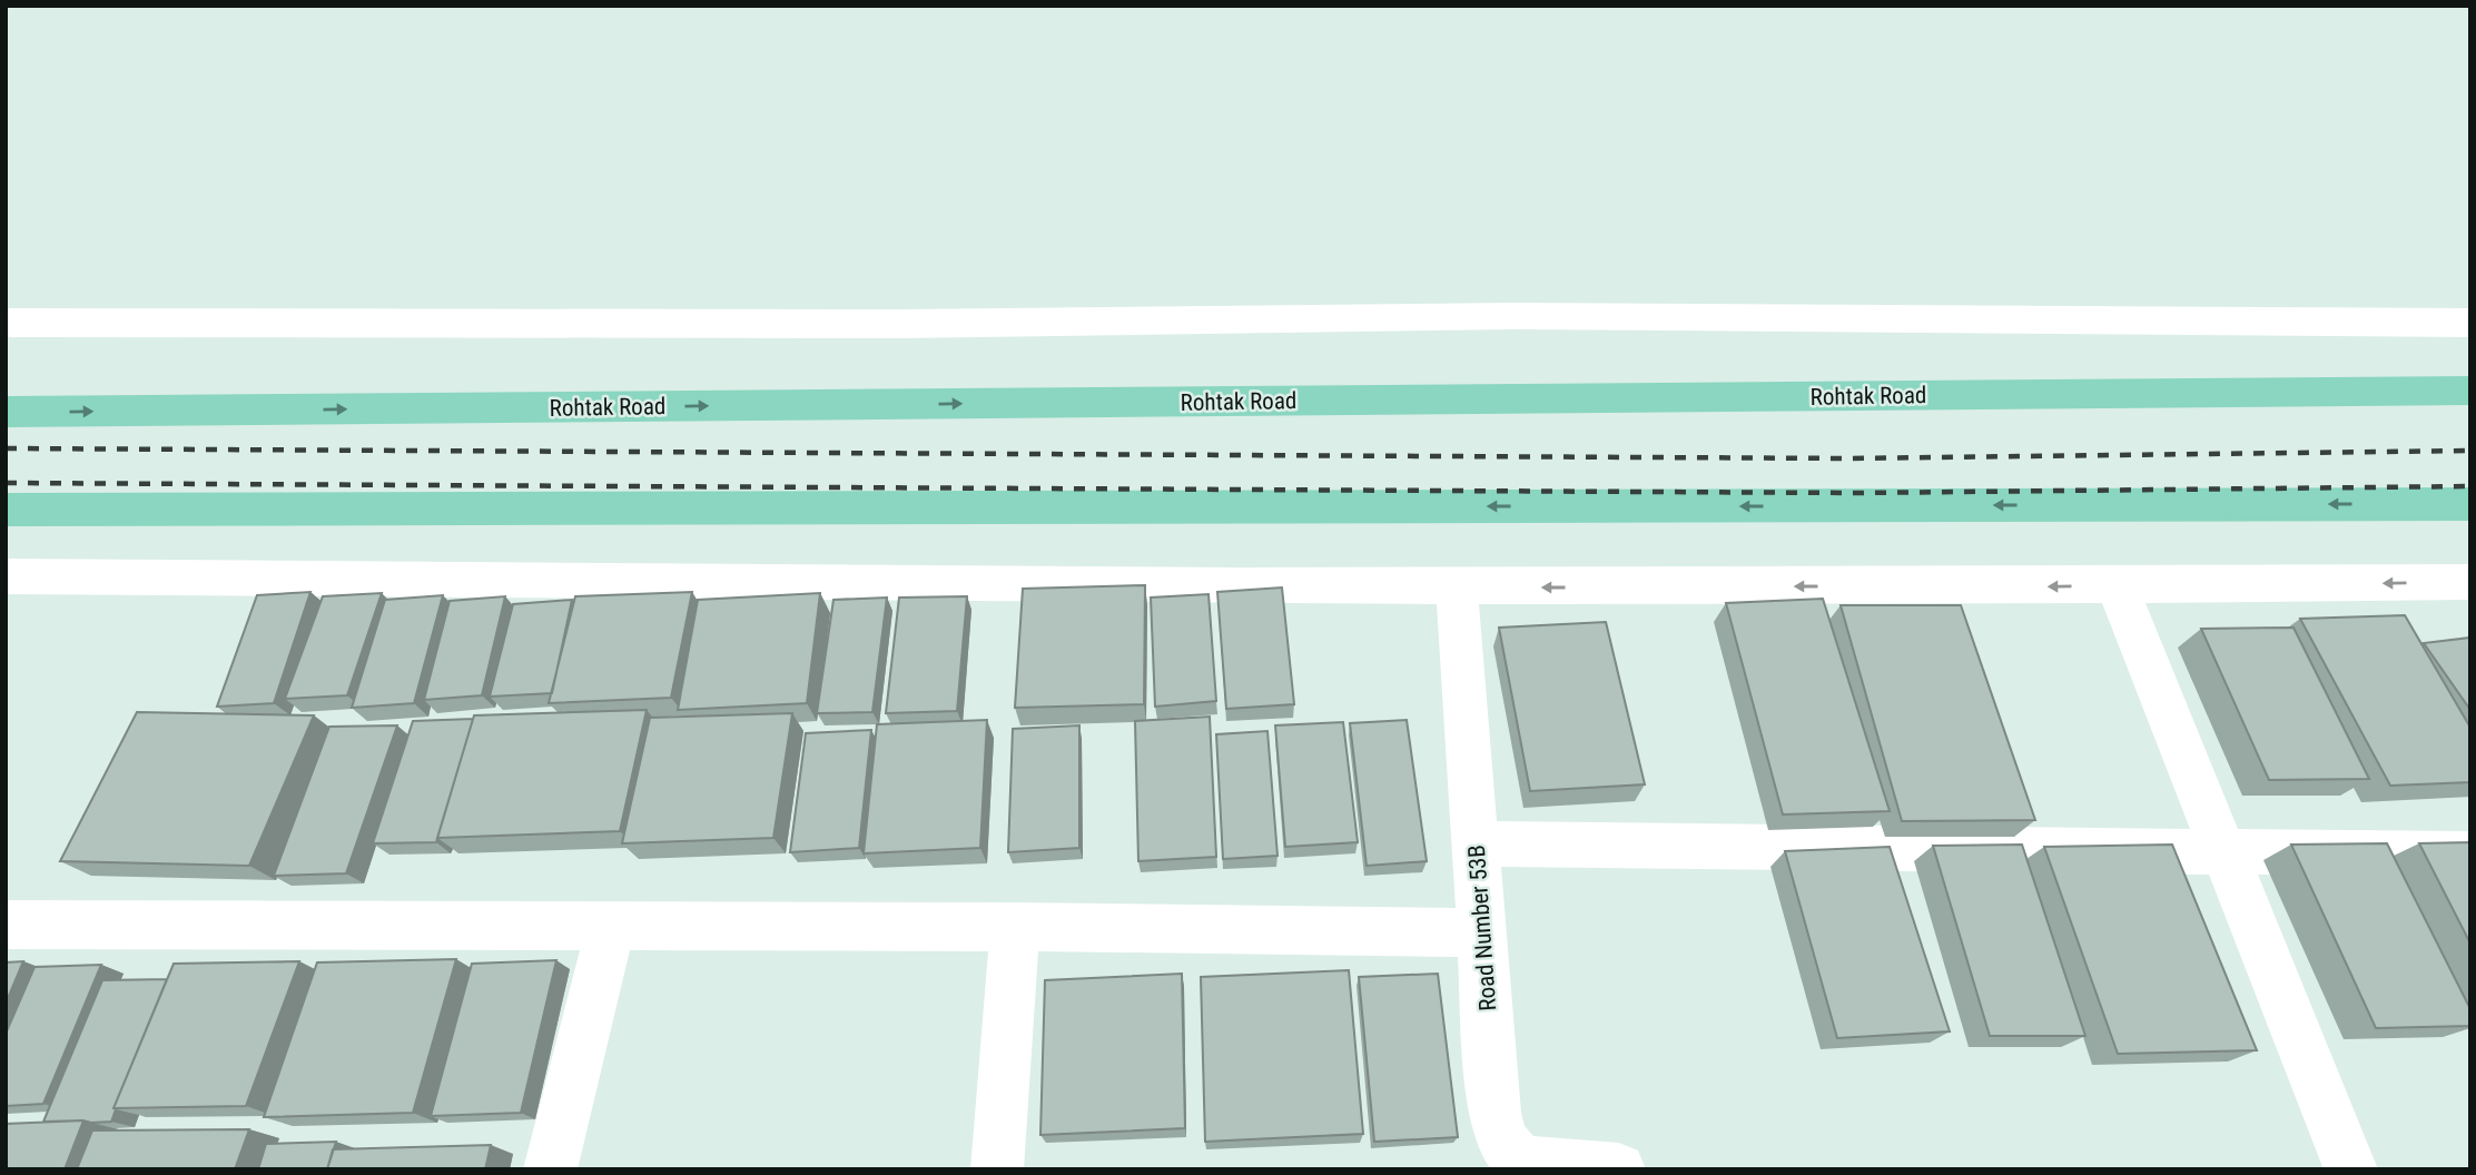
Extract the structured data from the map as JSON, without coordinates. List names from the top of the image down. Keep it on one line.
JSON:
{"streets":{"main road":["Rohtak Road"],"street":["Road Number 53B"]}}
